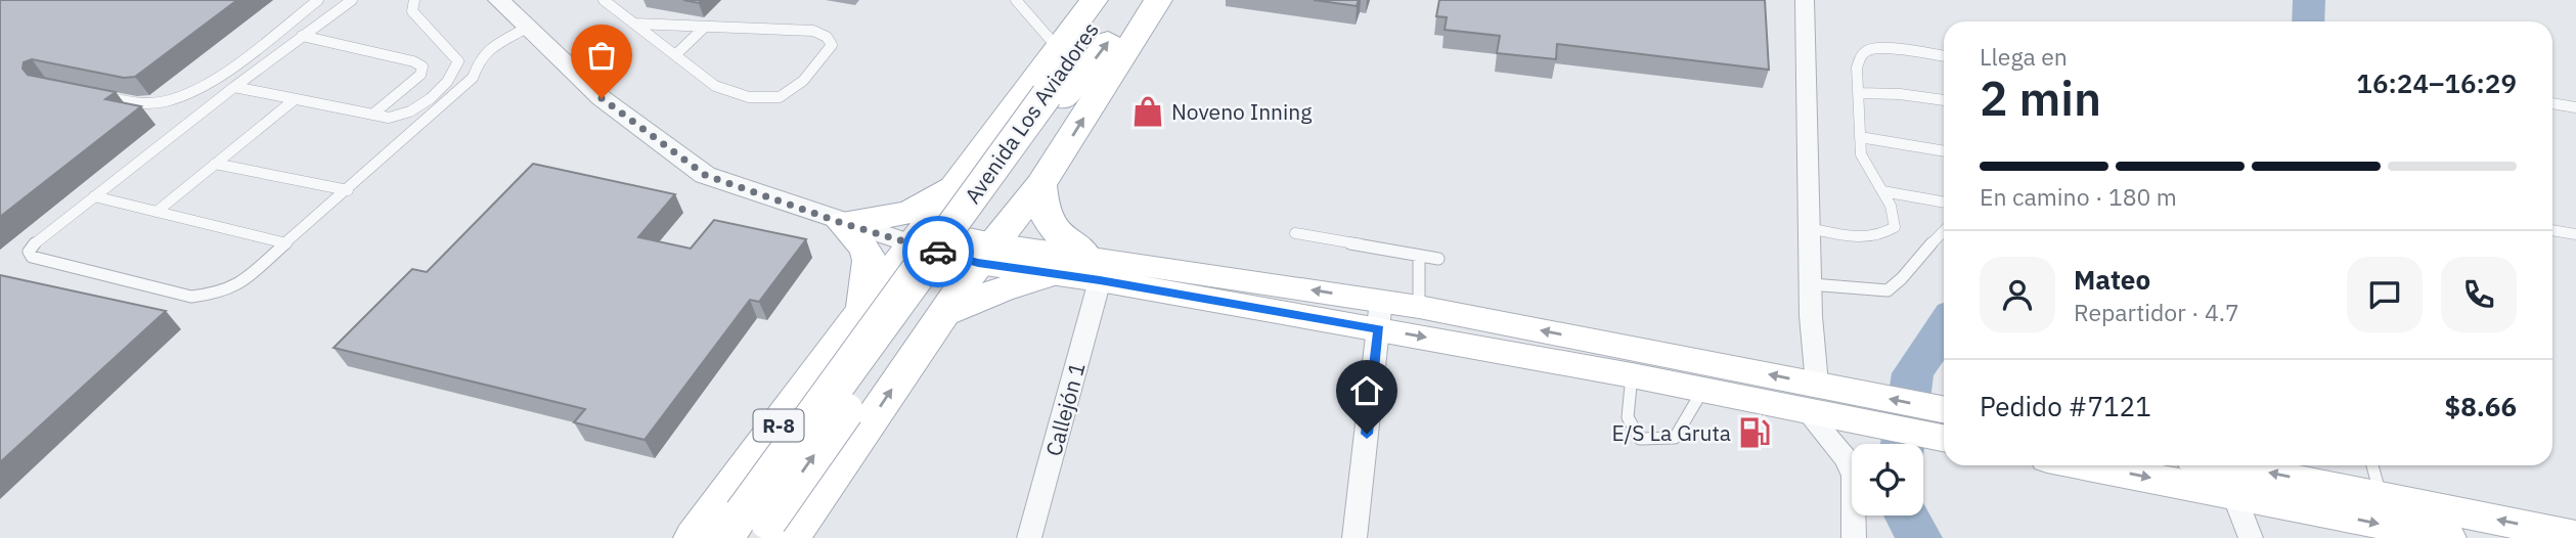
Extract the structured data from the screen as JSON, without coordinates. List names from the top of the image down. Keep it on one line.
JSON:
{"streets":{"main road":["Avenida Los Aviadores","R-8"],"street":["Callejón 1"]},"places":{"shop":["Noveno Inning"],"fuel station":["E/S La Gruta"]},"page":{"heading":["2 min","Llega en","16:24–16:29"],"panel":["Mateo","Repartidor · 4.7","Pedido #7121","$8.66"],"bar":"En camino · 180 m"}}
